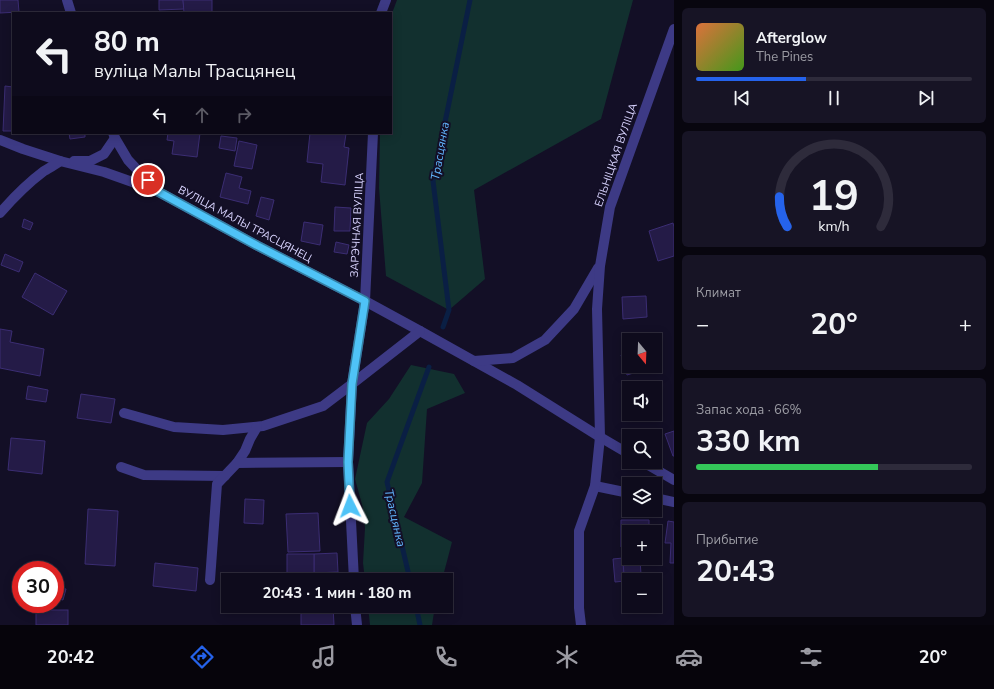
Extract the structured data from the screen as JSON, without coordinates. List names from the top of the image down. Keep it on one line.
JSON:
{"streets":{"street":["ЕЛЬНІЦКАЯ ВУЛІЦА","ВУЛІЦА МАЛЫ ТРАСЦЯНЕЦ","ЗАРЭЧНАЯ ВУЛІЦА"]},"crossings":[["ВУЛІЦА МАЛЫ ТРАСЦЯНЕЦ","ЗАРЭЧНАЯ ВУЛІЦА"]],"water":["Трасцянка"],"north":"bottom","page":{"turn":["80 m","вуліца Малы Трасцянец"],"song":["Afterglow","The Pines"],"tile":["Климат",["Запас хода · 66%","330 km"],["Прибытие","20:43"]],"heat":["−","20°","+"],"map_buttons":["+","−"],"limit":"30","trip":"20:43 · 1 мин · 180 m","tabs":["20:42","20°"],"gauge":["19","km/h"]}}
